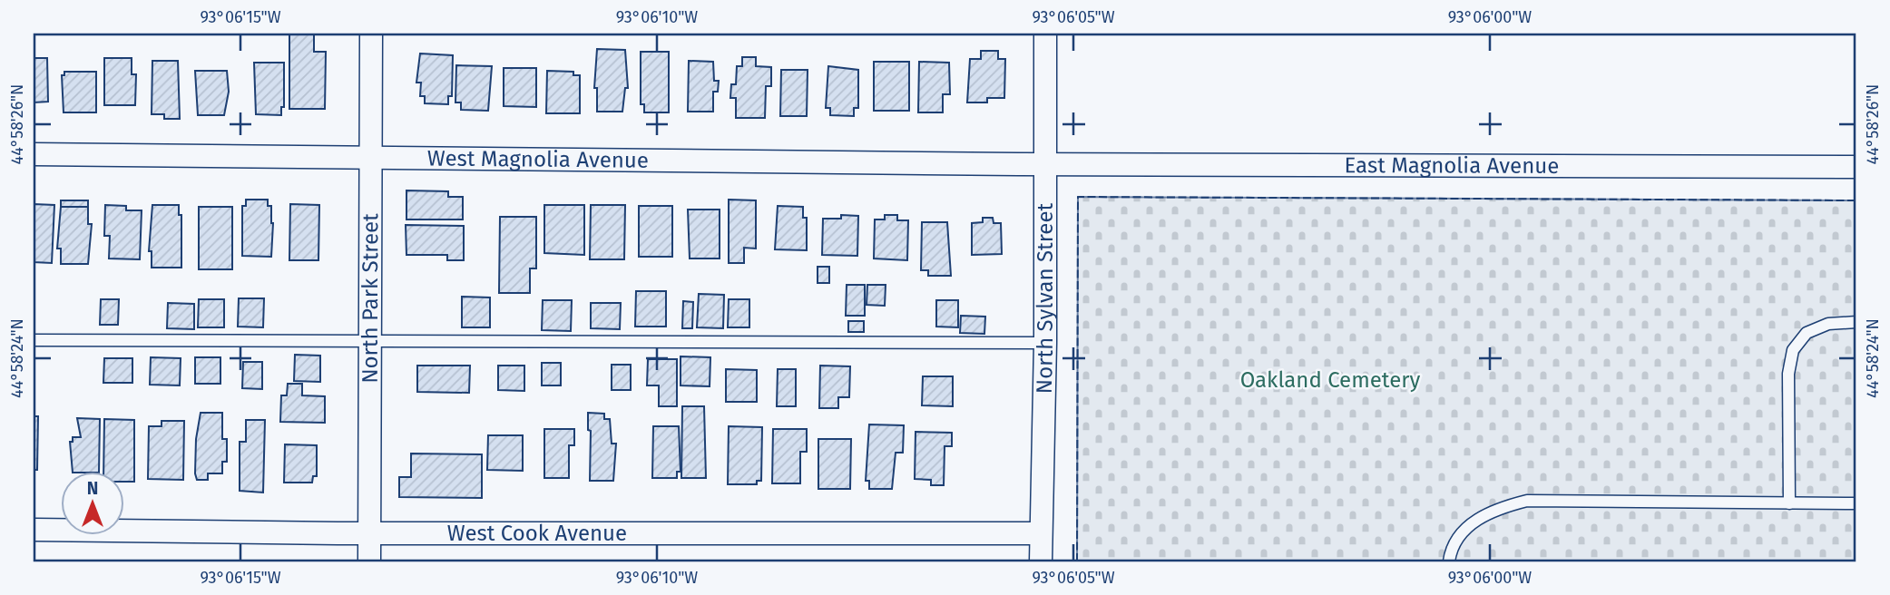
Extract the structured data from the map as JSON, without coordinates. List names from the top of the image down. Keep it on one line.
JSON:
{"streets":{"street":["West Magnolia Avenue","East Magnolia Avenue","North Park Street","North Sylvan Street","West Cook Avenue"]},"crossings":[["West Magnolia Avenue","East Magnolia Avenue"],["West Magnolia Avenue","North Park Street"],["West Magnolia Avenue","North Sylvan Street"],["East Magnolia Avenue","North Sylvan Street"],["North Park Street","West Cook Avenue"],["North Sylvan Street","West Cook Avenue"]],"parks":["Oakland Cemetery"],"north":"top","coordinates":["93°06'15\"W","93°06'10\"W","93°06'05\"W","93°06'00\"W","44°58'26\"N","44°58'24\"N"]}
